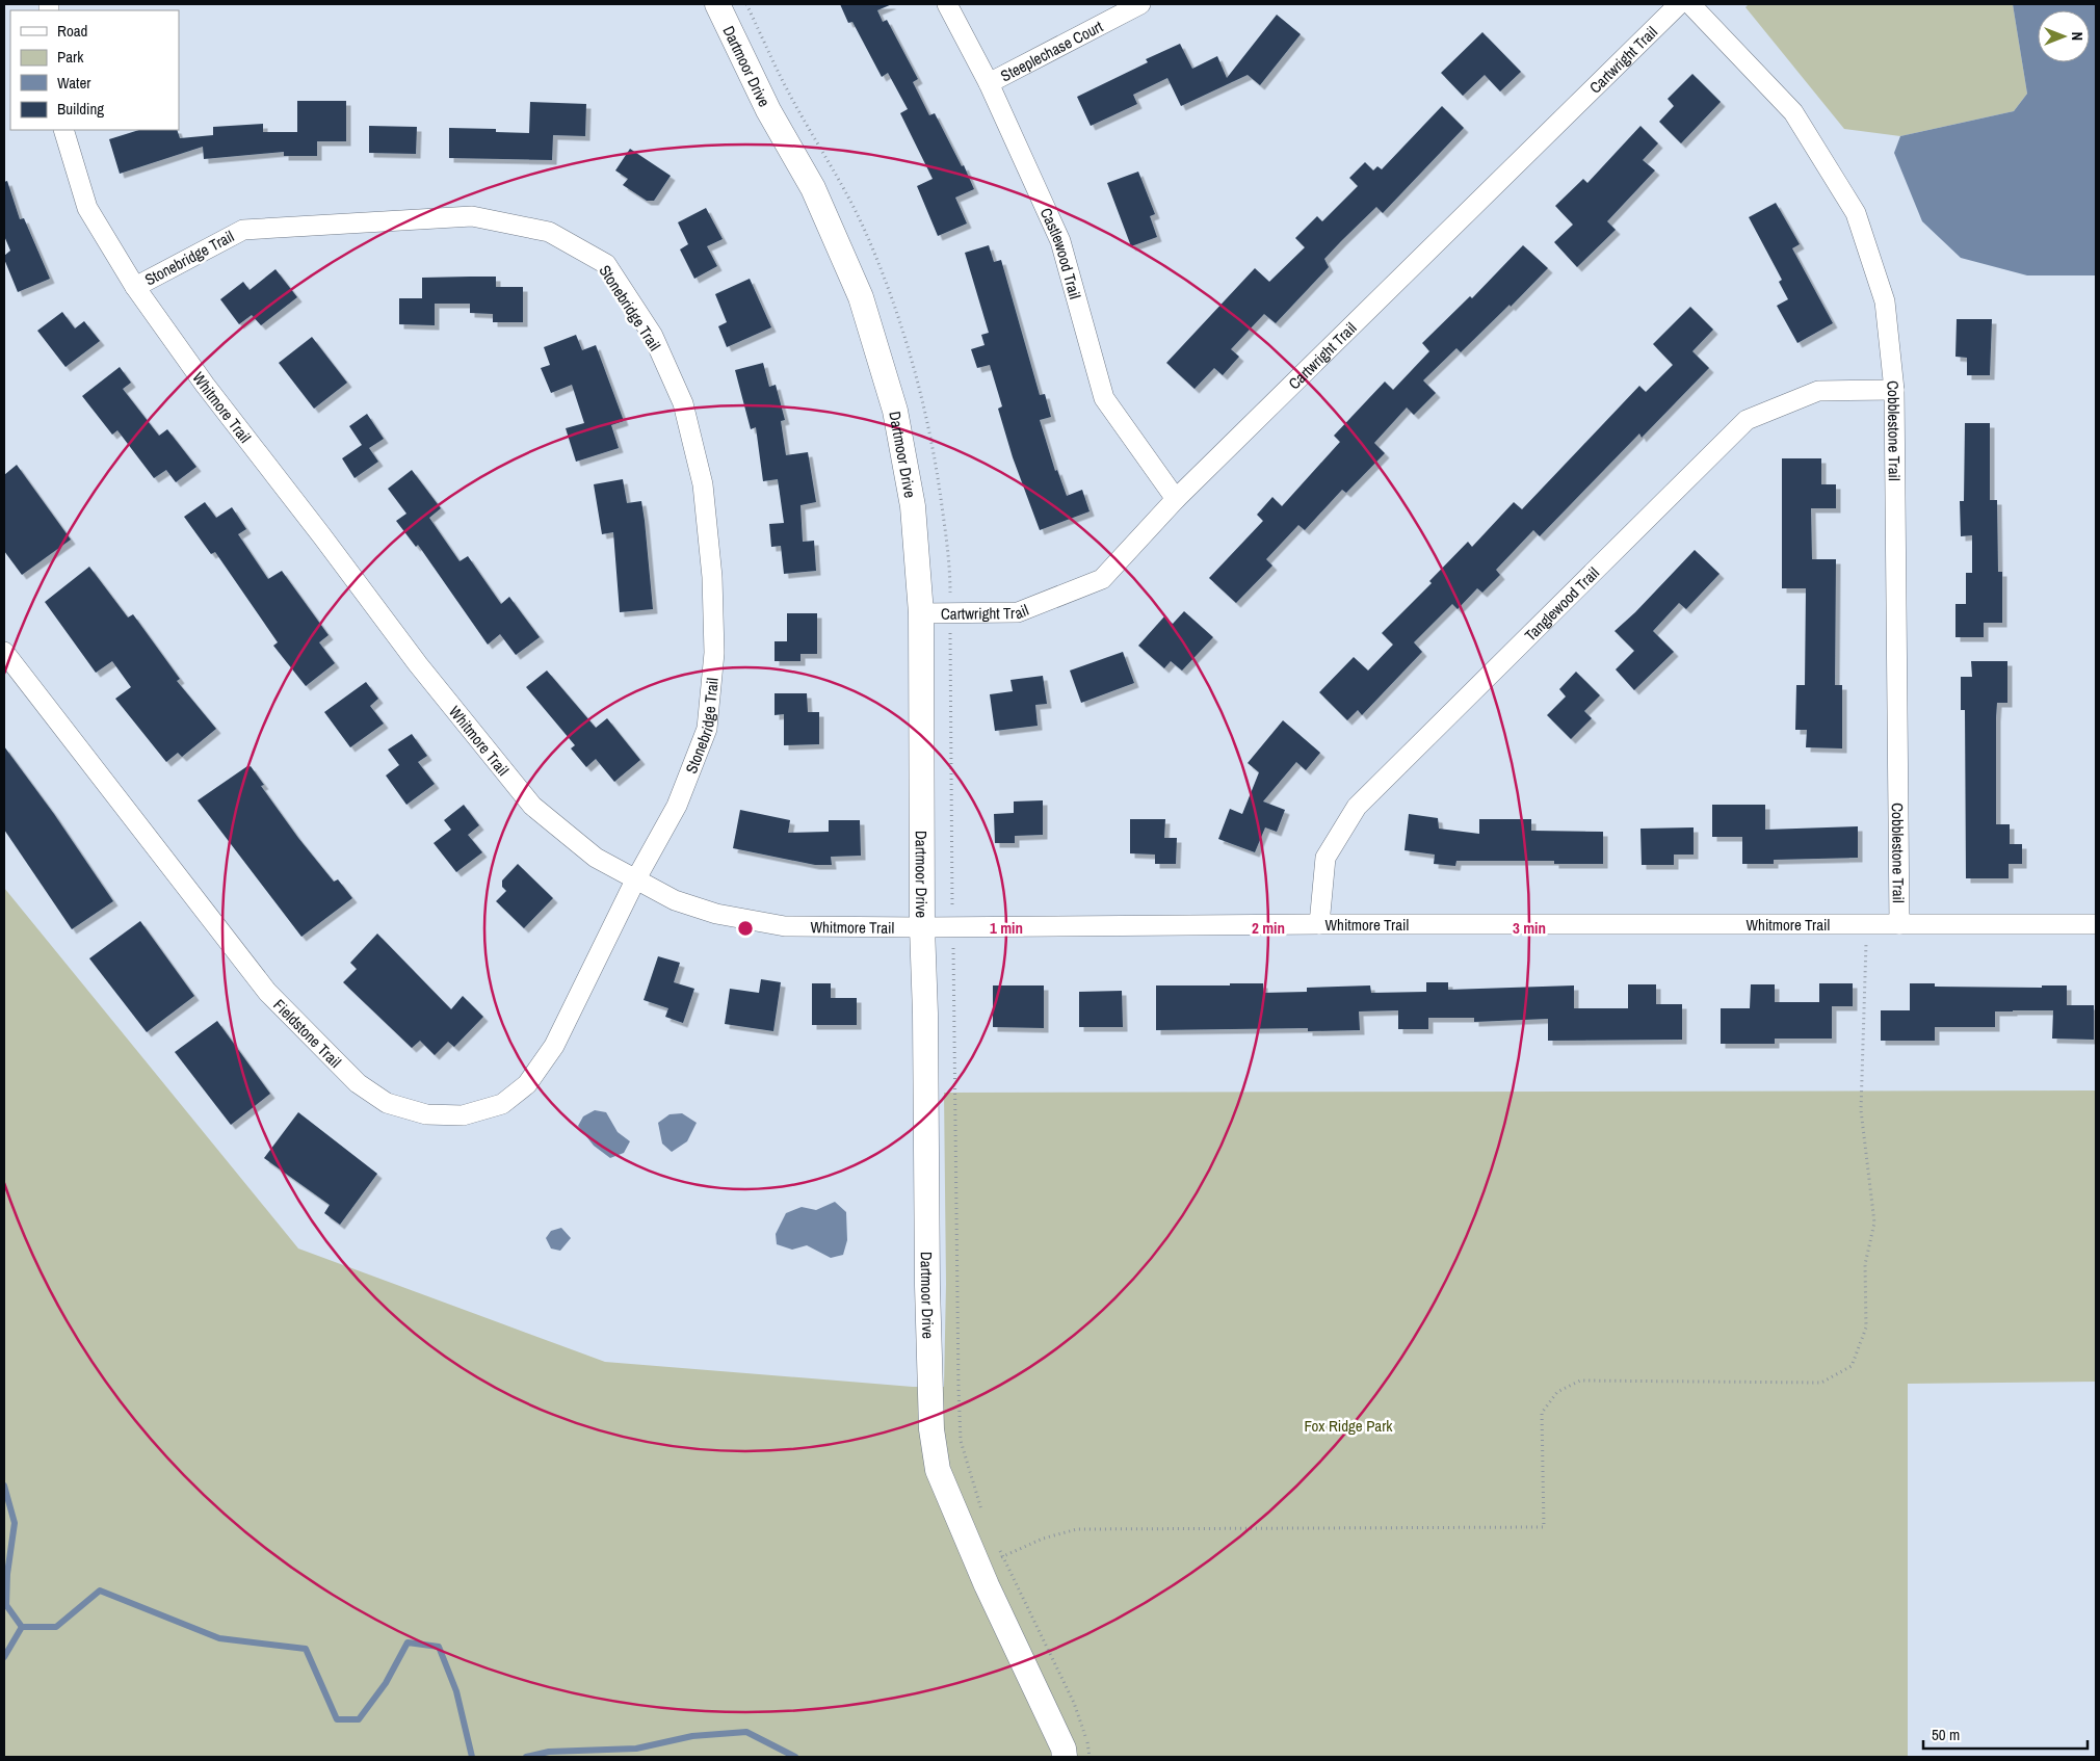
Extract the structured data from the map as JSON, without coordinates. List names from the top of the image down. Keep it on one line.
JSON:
{"streets":{"street":["Steeplechase Court","Cartwright Trail","Dartmoor Drive","Castlewood Trail","Stonebridge Trail","Whitmore Trail","Cobblestone Trail","Tanglewood Trail","Fieldstone Trail"]},"crossings":[["Steeplechase Court","Castlewood Trail"],["Cartwright Trail","Dartmoor Drive"],["Cartwright Trail","Castlewood Trail"],["Dartmoor Drive","Whitmore Trail"],["Stonebridge Trail","Whitmore Trail"],["Stonebridge Trail","Fieldstone Trail"],["Whitmore Trail","Cobblestone Trail"],["Whitmore Trail","Tanglewood Trail"],["Whitmore Trail","Fieldstone Trail"],["Cobblestone Trail","Tanglewood Trail"]],"parks":["Fox Ridge Park"],"legend":["Road","Park","Water","Building"],"scale_bar":"50 m","north":"right","rings":["1 min","2 min","3 min"]}
